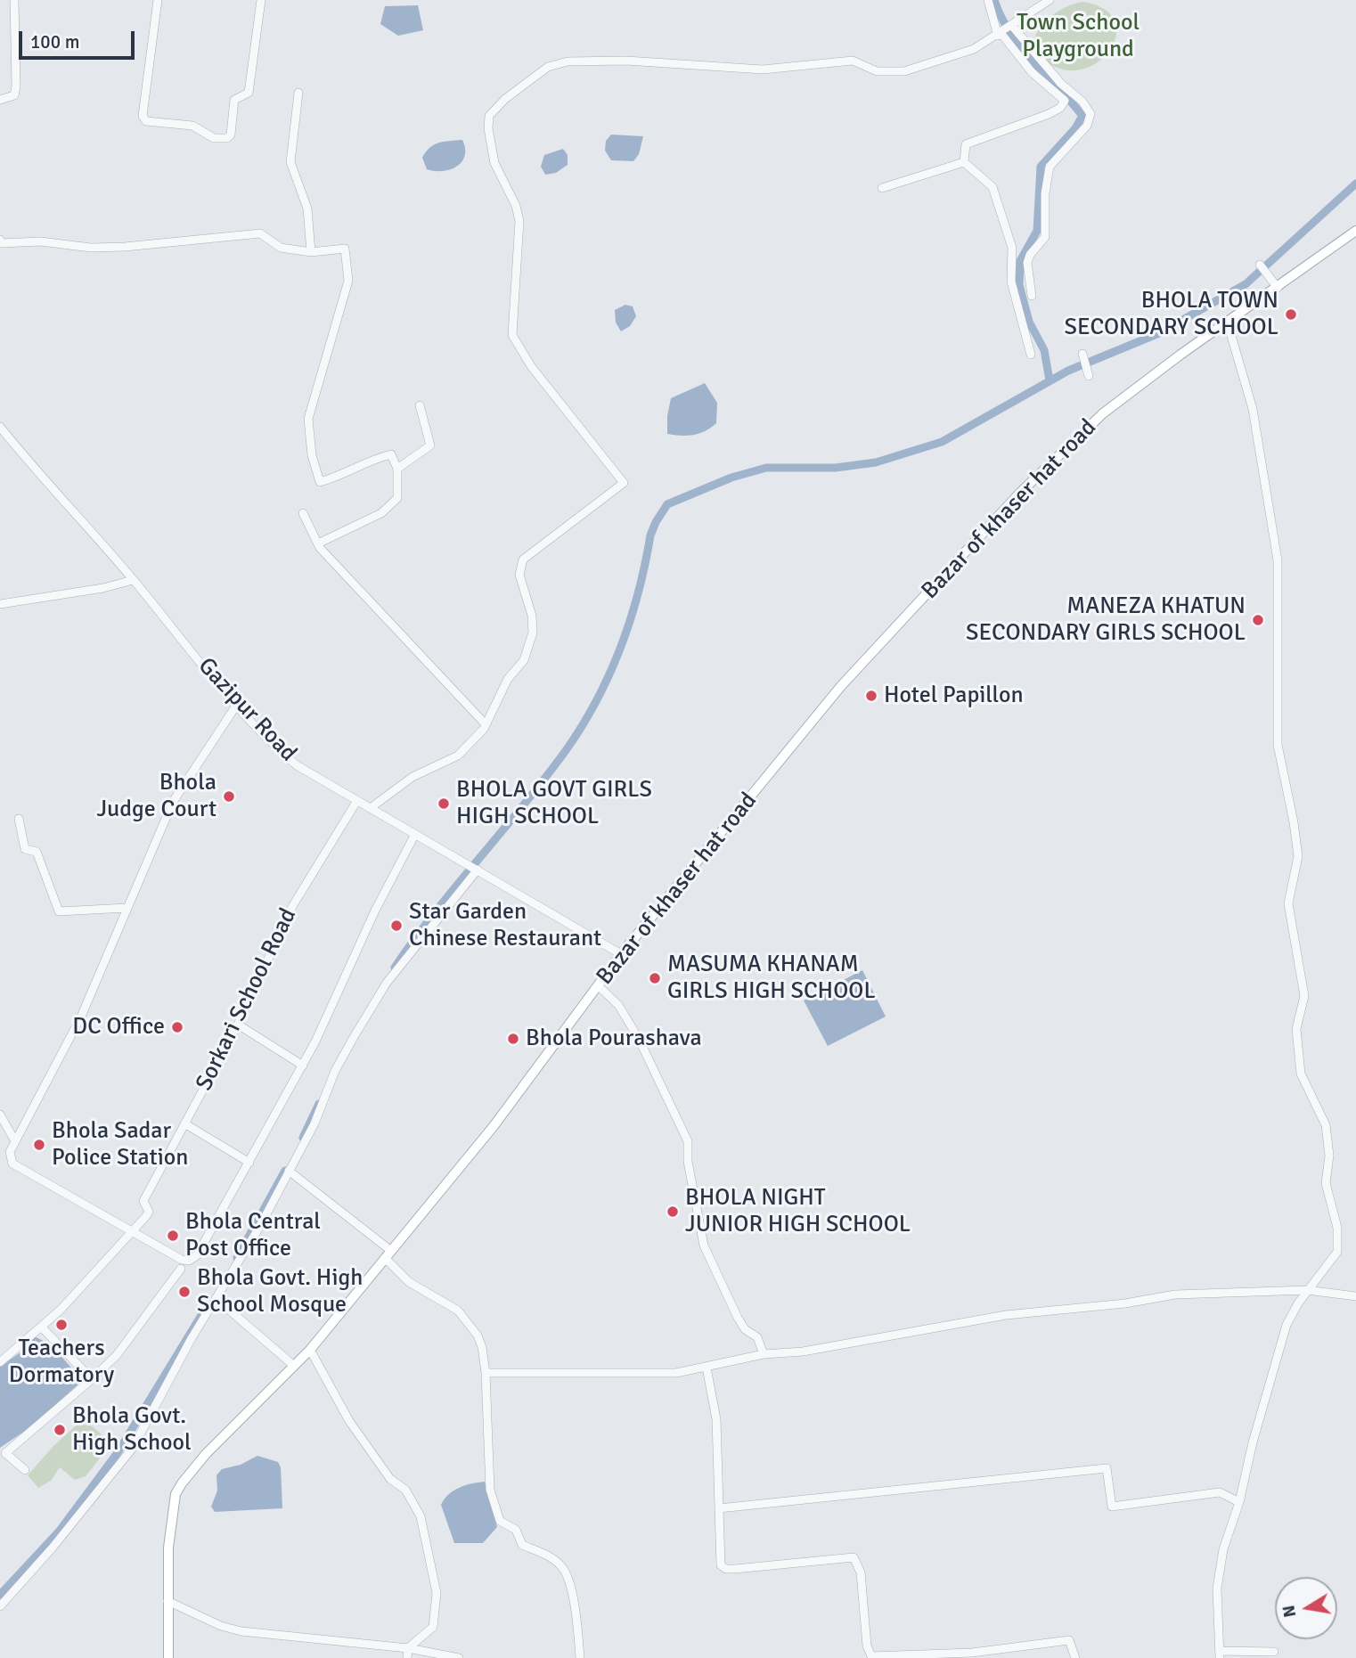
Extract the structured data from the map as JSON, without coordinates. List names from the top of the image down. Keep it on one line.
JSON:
{"streets":{"main road":["Bazar of khaser hat road"],"street":["Gazipur Road","Sorkari School Road"]},"crossings":[["Bazar of khaser hat road","Gazipur Road"],["Gazipur Road","Sorkari School Road"]],"parks":["Town School Playground"],"places":["BHOLA TOWN SECONDARY SCHOOL","MANEZA KHATUN SECONDARY GIRLS SCHOOL","Hotel Papillon","Bhola Judge Court","BHOLA GOVT GIRLS HIGH SCHOOL","Star Garden Chinese Restaurant","MASUMA KHANAM GIRLS HIGH SCHOOL","DC Office","Bhola Pourashava","Bhola Sadar Police Station","BHOLA NIGHT JUNIOR HIGH SCHOOL","Bhola Central Post Office","Bhola Govt. High School Mosque","Teachers Dormatory","Bhola Govt. High School"],"scale_bar":"100 m","north":"left"}
